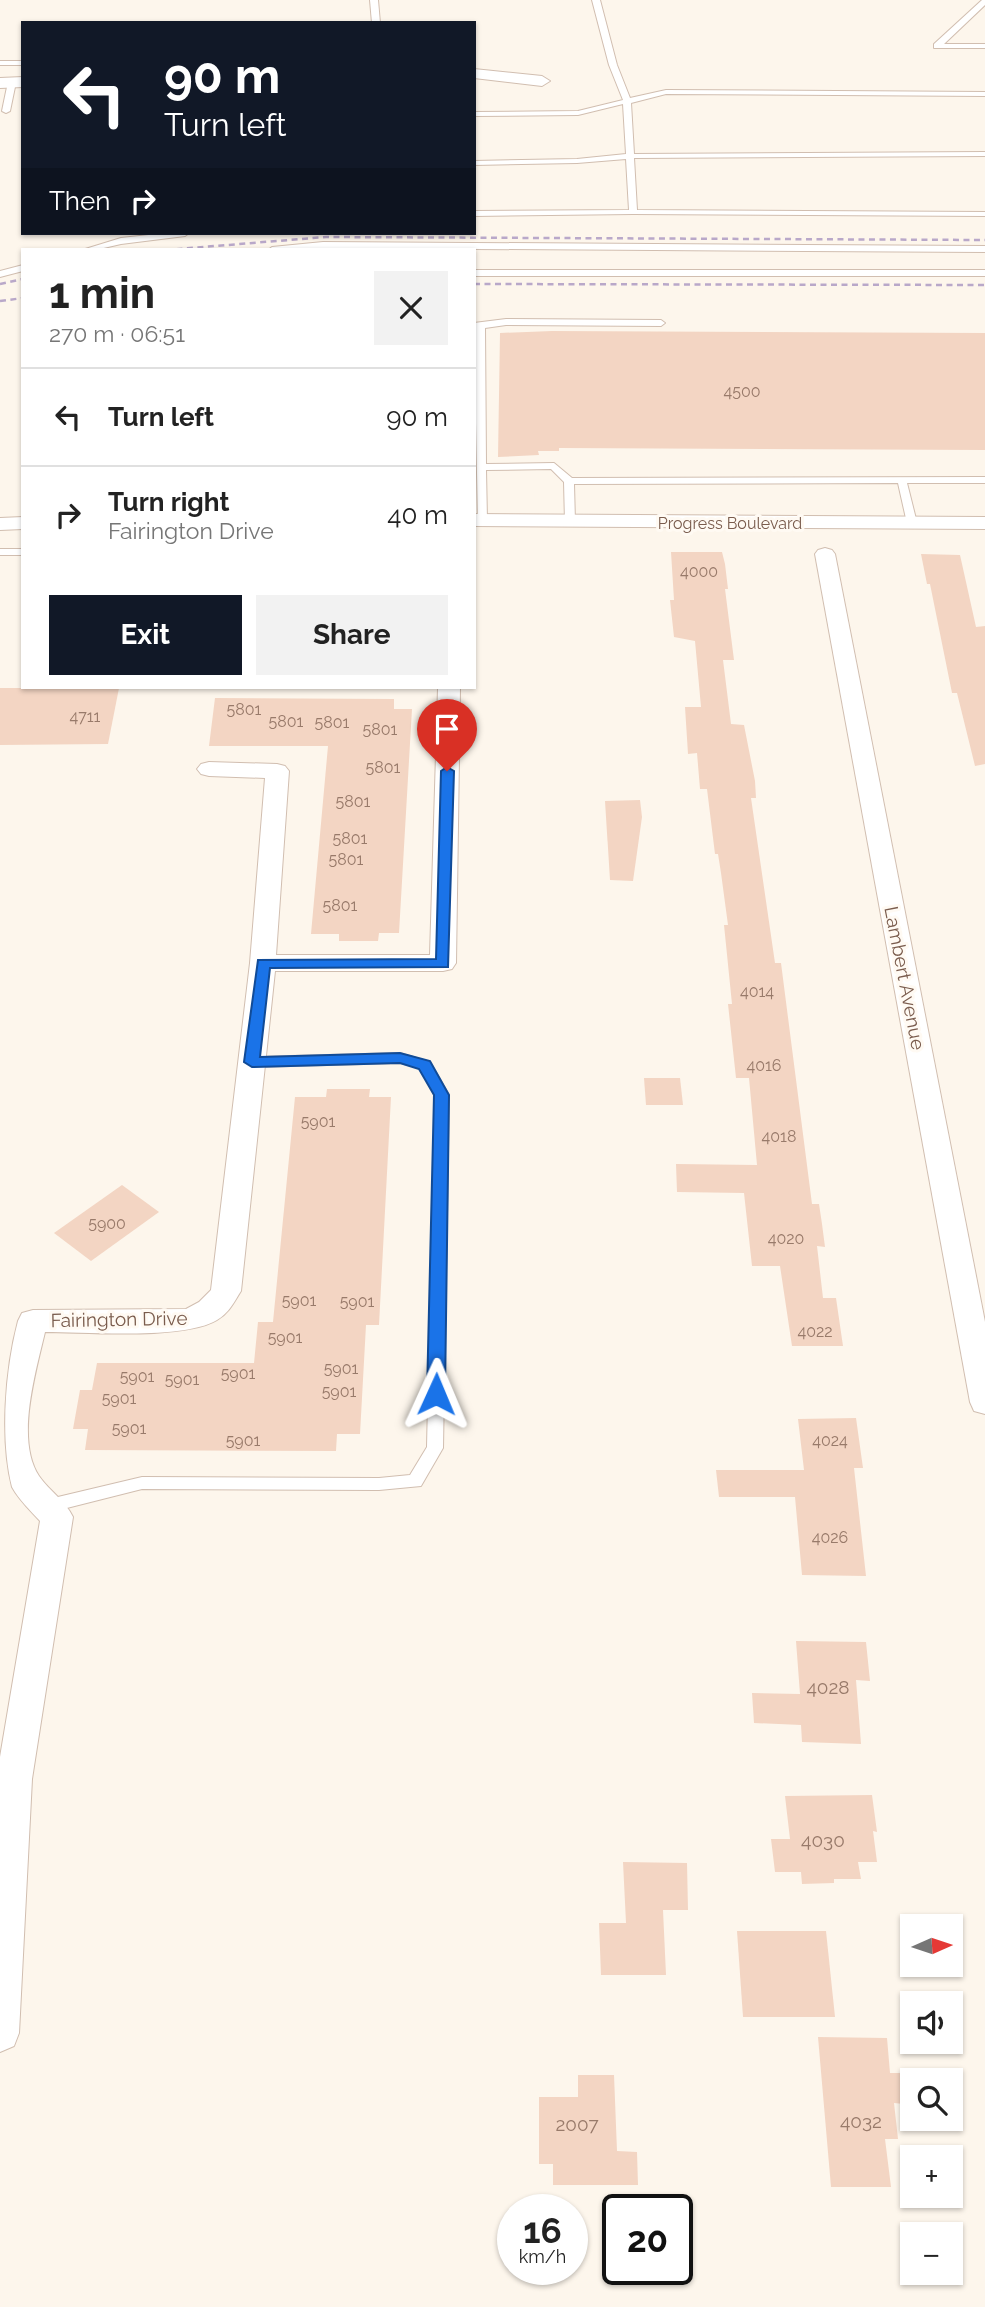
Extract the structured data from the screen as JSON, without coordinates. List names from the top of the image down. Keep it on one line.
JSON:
{"streets":{"street":["Progress Boulevard","Lambert Avenue","Fairington Drive"]},"house_numbers":["4500","4000","5801","4711","5801","5801","5801","5801","5801","5801","5801","5801","4014","4016","5901","4018","5900","4020","5901","5901","4022","5901","5901","5901","5901","5901","5901","5901","5901","5901","4024","4026","4028","4030","4032","2007"],"north":"right","page":{"turn":["90 m","Turn left"],"then":"Then","heading":["1 min","270 m · 06:51"],"list":[{"name":"Turn left","value":"90 m"},{"name":"Turn right","note":"Fairington Drive","value":"40 m"}],"buttons":["Exit","Share"],"map_buttons":["+","−"],"speed":"16 km/h","limit":"20"}}
